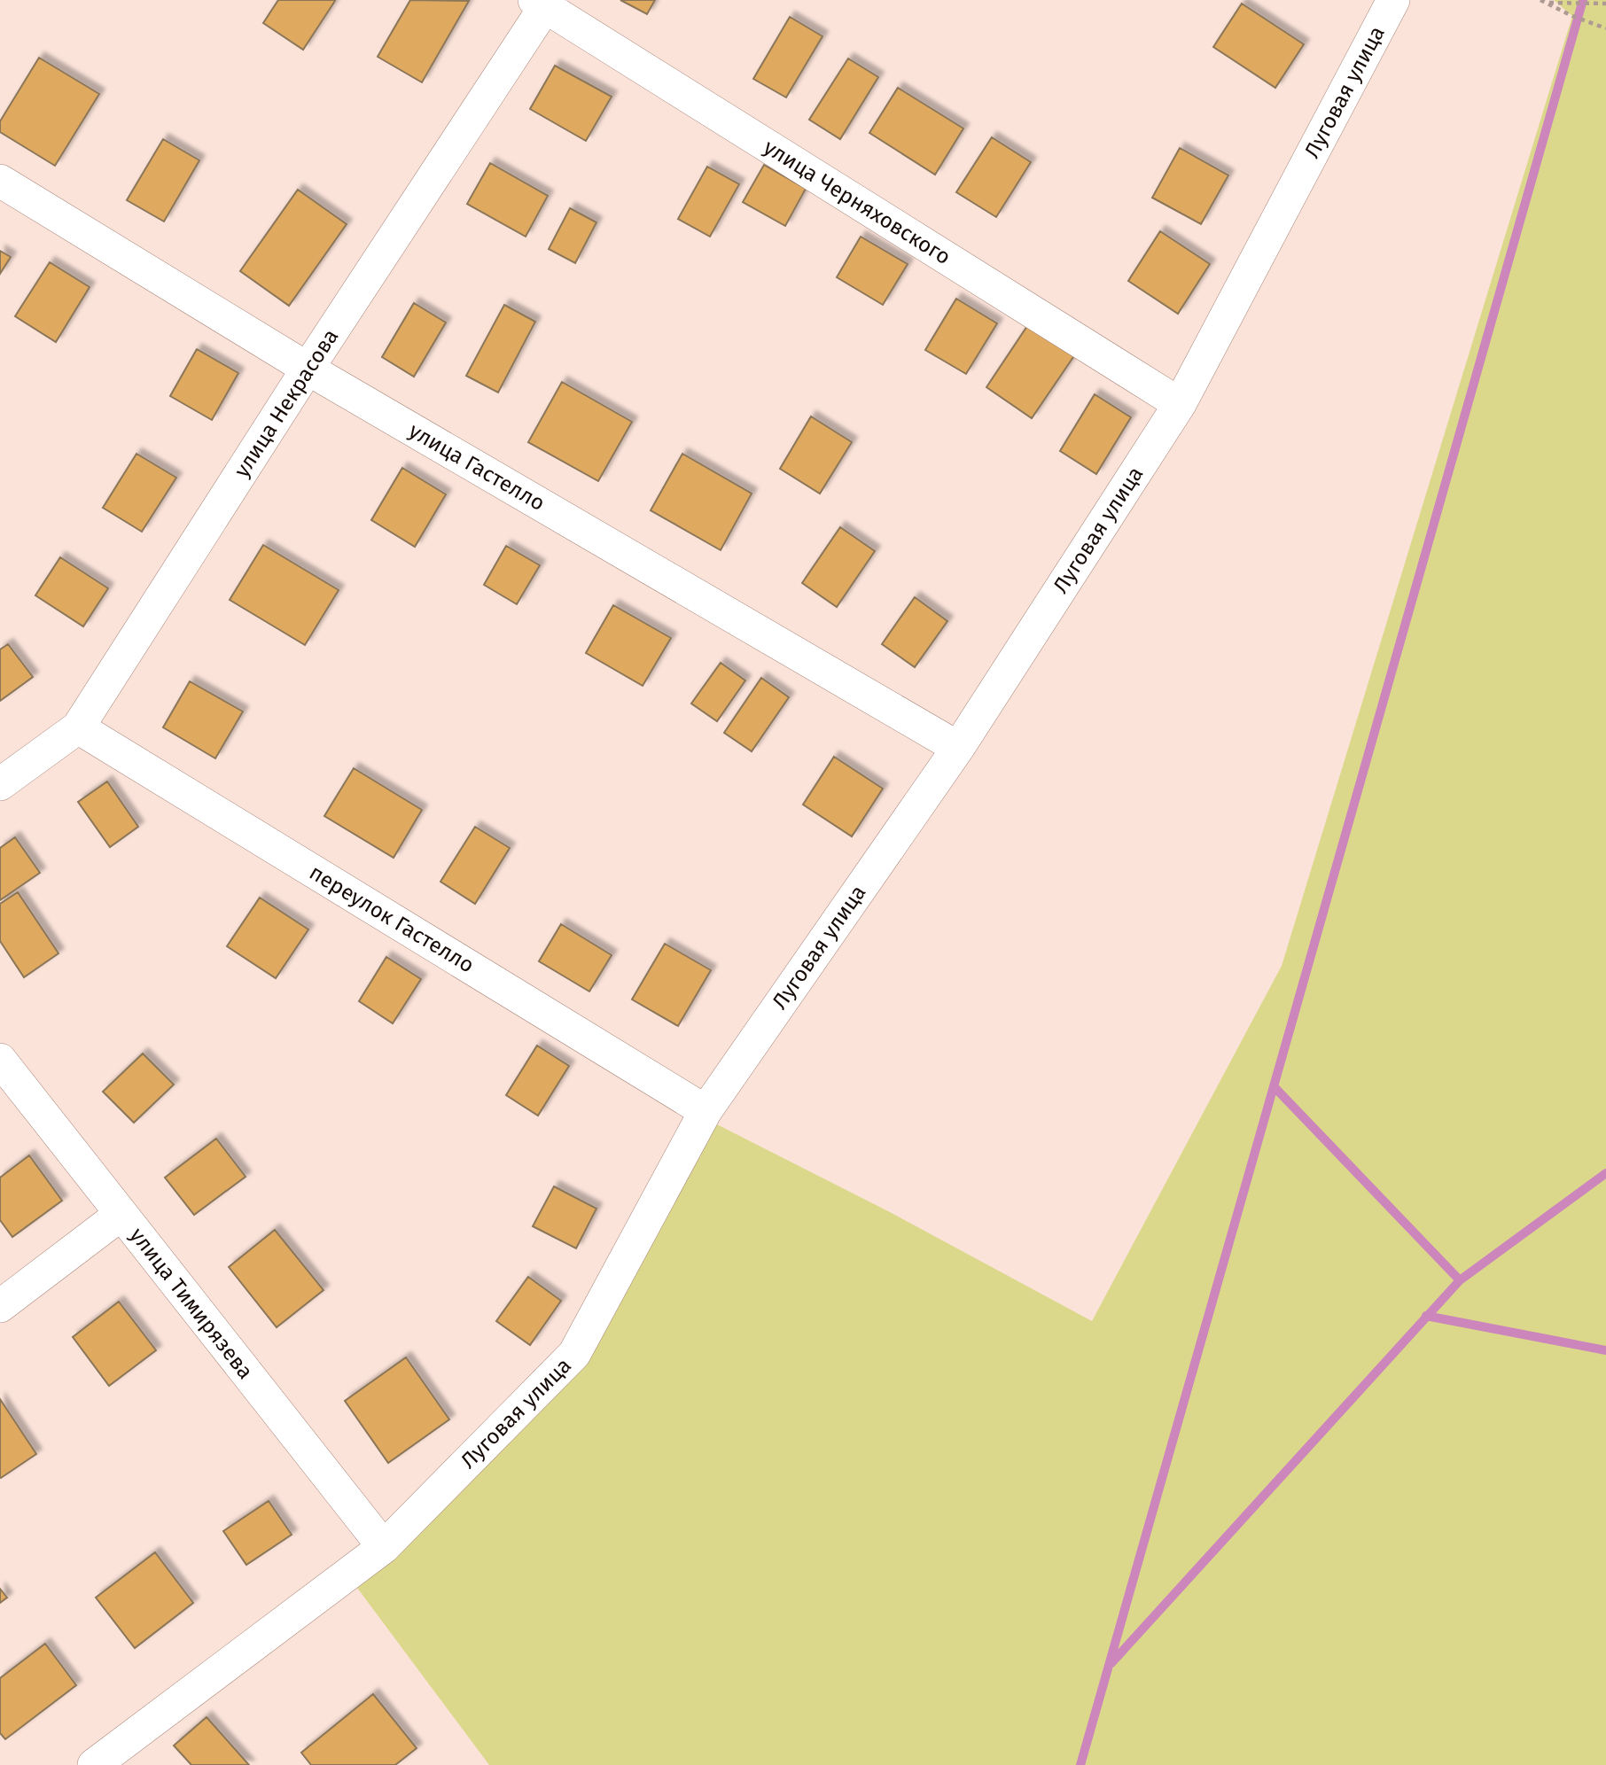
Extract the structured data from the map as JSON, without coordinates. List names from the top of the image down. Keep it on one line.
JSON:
{"streets":{"street":["Луговая улица","улица Черняховского","улица Некрасова","улица Гастелло","переулок Гастелло","улица Тимирязева"]},"crossings":[["Луговая улица","улица Черняховского"],["Луговая улица","улица Гастелло"],["Луговая улица","переулок Гастелло"],["Луговая улица","улица Тимирязева"],["улица Черняховского","улица Некрасова"],["улица Некрасова","улица Гастелло"],["улица Некрасова","переулок Гастелло"]]}
